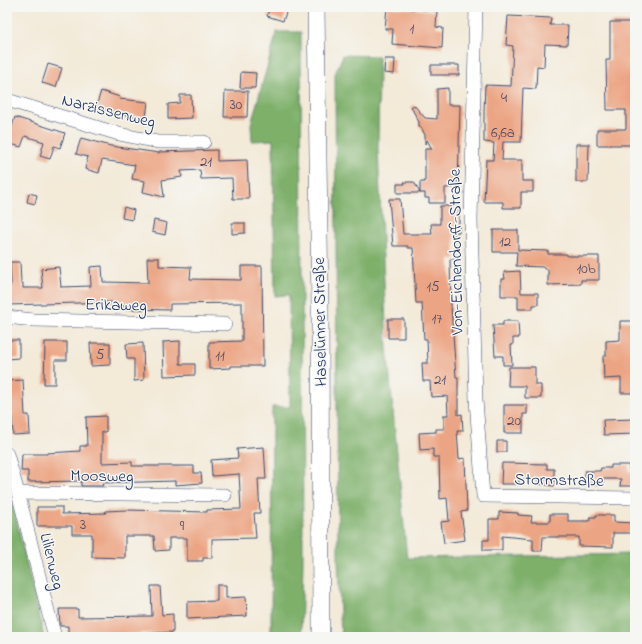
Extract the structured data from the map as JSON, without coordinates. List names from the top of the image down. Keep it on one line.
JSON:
{"streets":{"street":["Narzissenweg","Von-Eichendorff-Straße","Erikaweg","Haselünner Straße","Moosweg","Stormstraße","Lilienweg"]},"crossings":[["Von-Eichendorff-Straße","Stormstraße"],["Moosweg","Lilienweg"]],"house_numbers":["1","4","30","6,6a","21","12","10b","15","17","5","11","21","20","3","9"]}
